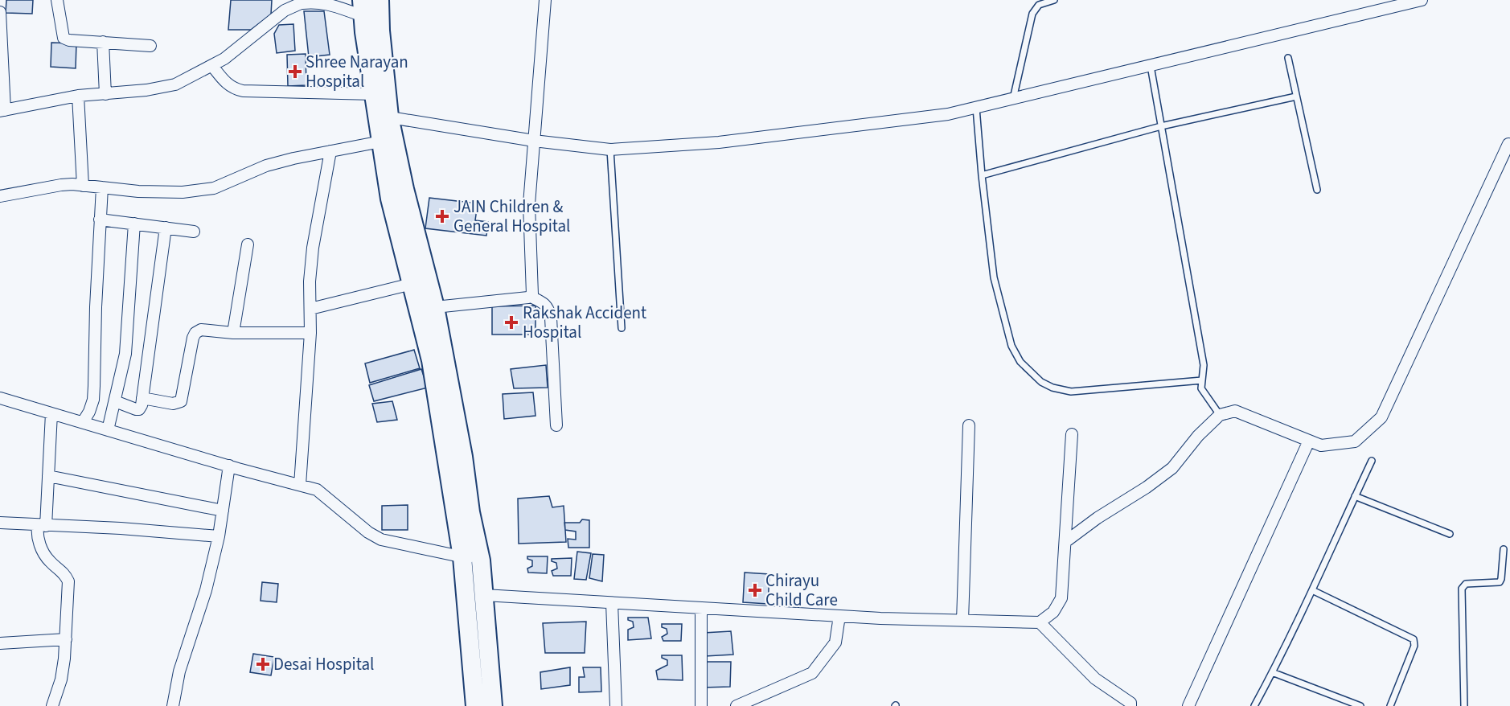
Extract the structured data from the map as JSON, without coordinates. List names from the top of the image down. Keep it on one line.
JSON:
{"places":{"health":["Shree Narayan Hospital","JAIN Children & General Hospital","Rakshak Accident Hospital","Chirayu Child Care","Desai Hospital"]}}
